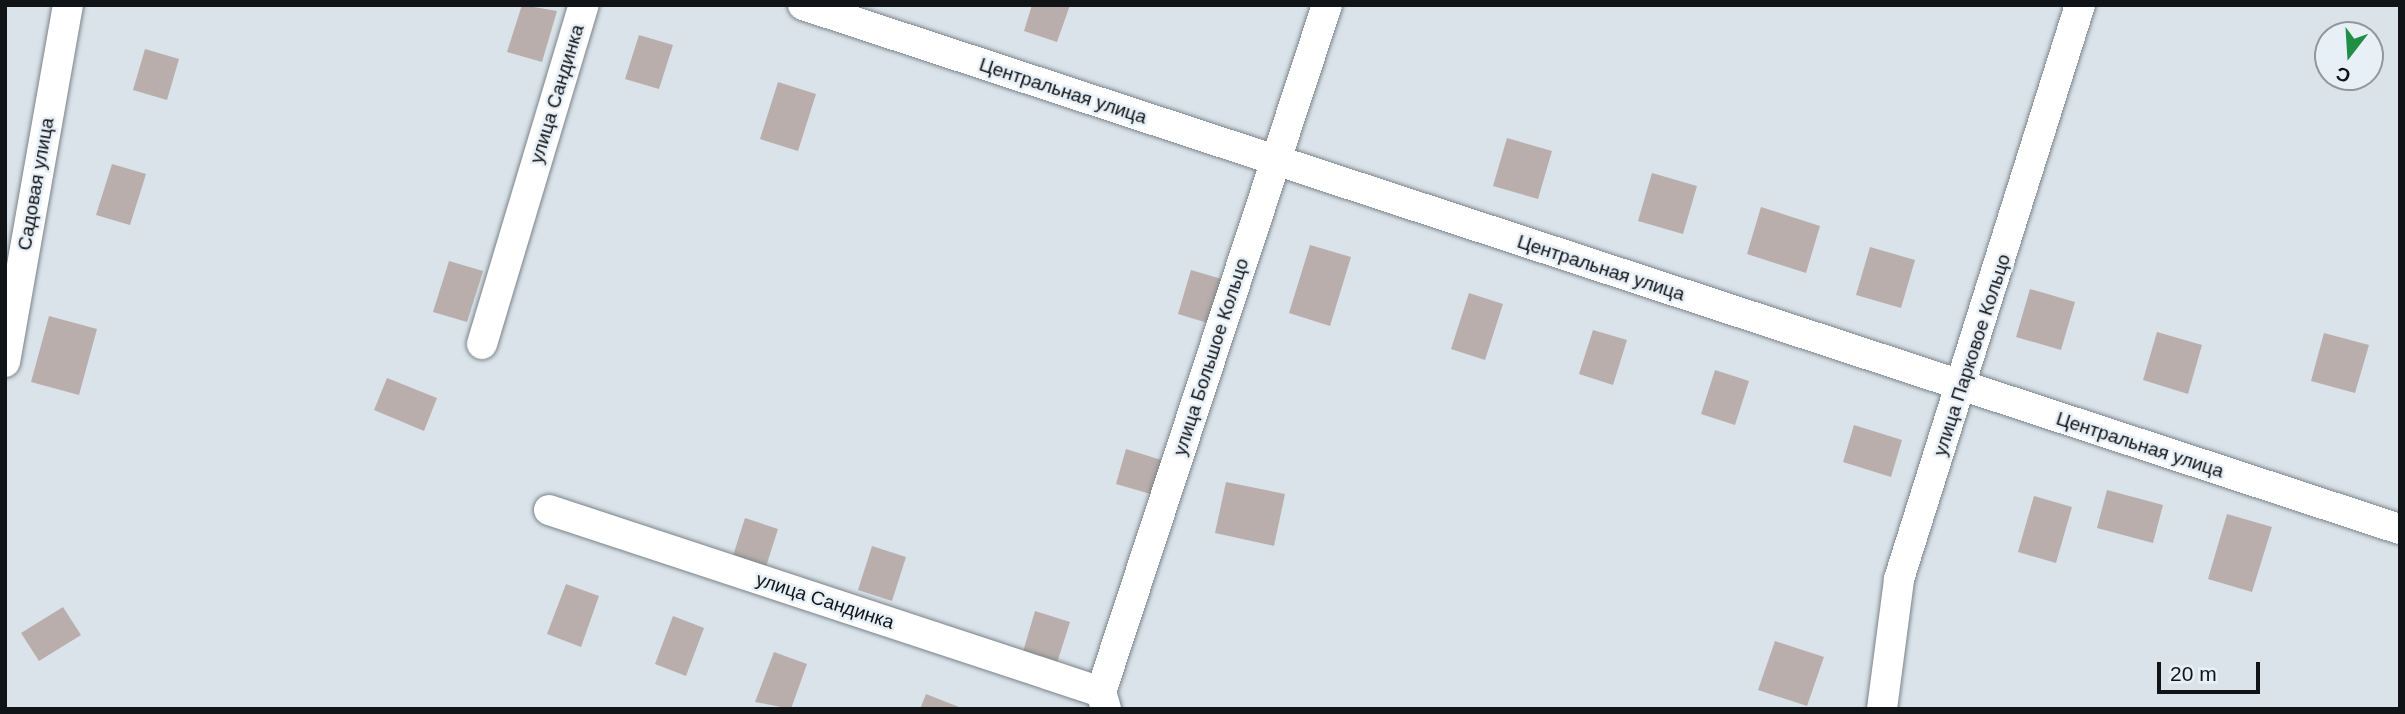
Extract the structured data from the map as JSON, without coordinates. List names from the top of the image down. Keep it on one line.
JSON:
{"streets":{"street":["Центральная улица","улица Сандинка","Садовая улица","улица Парковое Кольцо","улица Большое Кольцо"]},"crossings":[["Центральная улица","улица Парковое Кольцо"],["Центральная улица","улица Большое Кольцо"],["улица Сандинка","улица Большое Кольцо"]],"scale_bar":"20 m","north":"bottom"}
